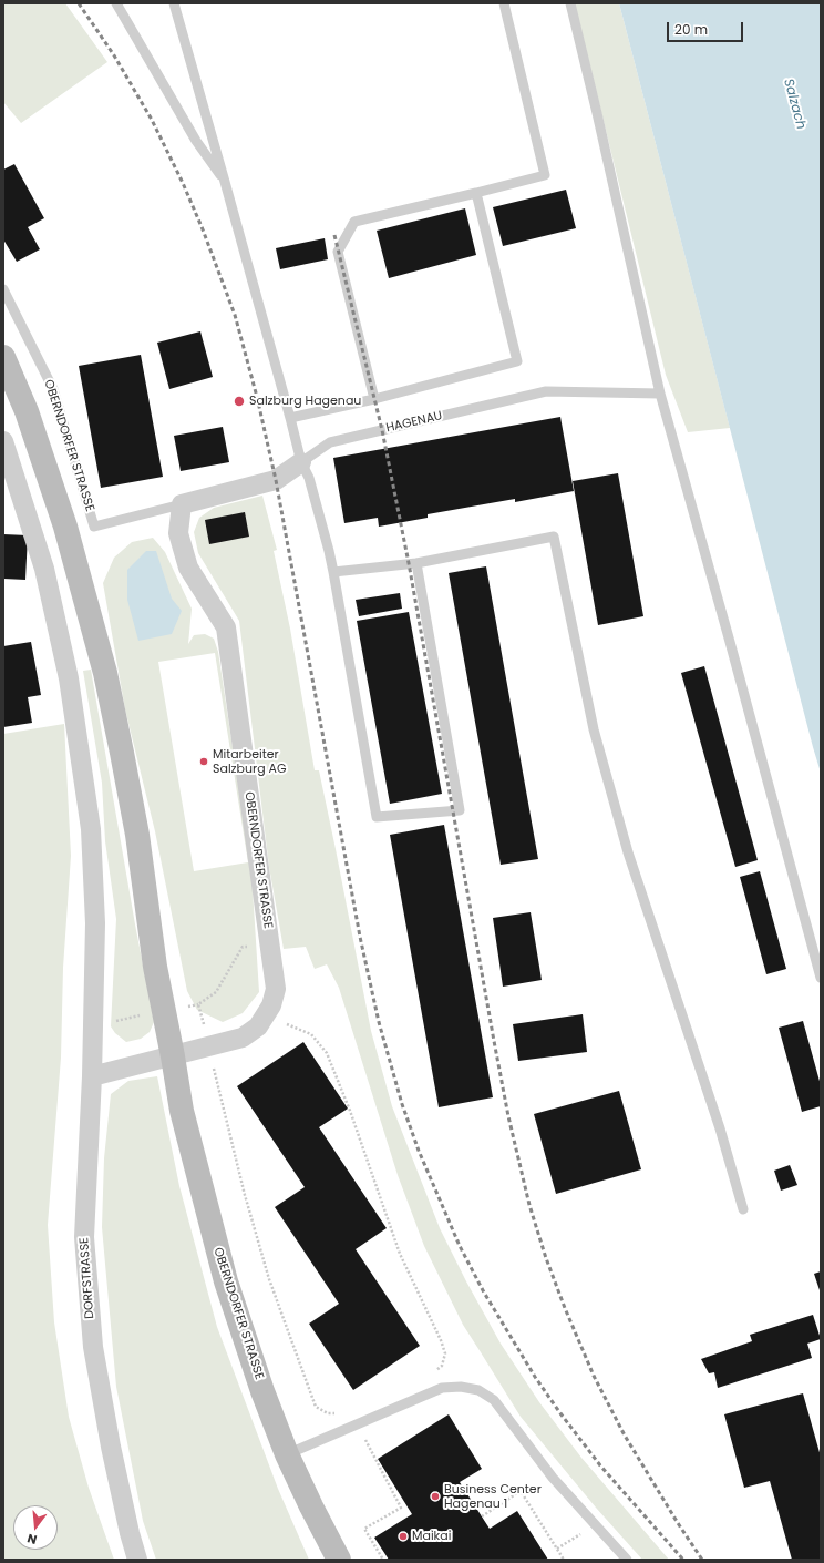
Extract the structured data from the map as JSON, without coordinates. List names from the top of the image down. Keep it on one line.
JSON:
{"streets":{"main road":["OBERNDORFER STRASSE"],"street":["HAGENAU","DORFSTRASSE"]},"crossings":[["HAGENAU","OBERNDORFER STRASSE"]],"water":["Salzach"],"places":["Salzburg Hagenau","Mitarbeiter Salzburg AG","Business Center Hagenau 1","Maikai"],"scale_bar":"20 m","north":"bottom"}
